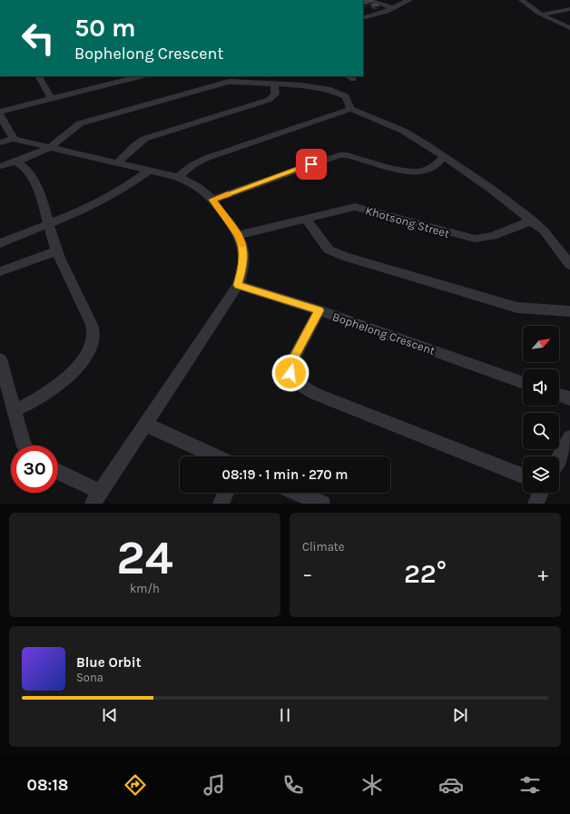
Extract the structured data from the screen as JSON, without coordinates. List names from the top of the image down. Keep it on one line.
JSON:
{"streets":{"street":["Khotsong Street","Bophelong Crescent"]},"north":"top right","page":{"turn":["50 m","Bophelong Crescent"],"limit":"30","trip":"08:19 · 1 min · 270 m","tile":[["24","km/h"],"Climate"],"heat":["−","22°","+"],"song":["Blue Orbit","Sona"],"tabs":"08:18"}}
